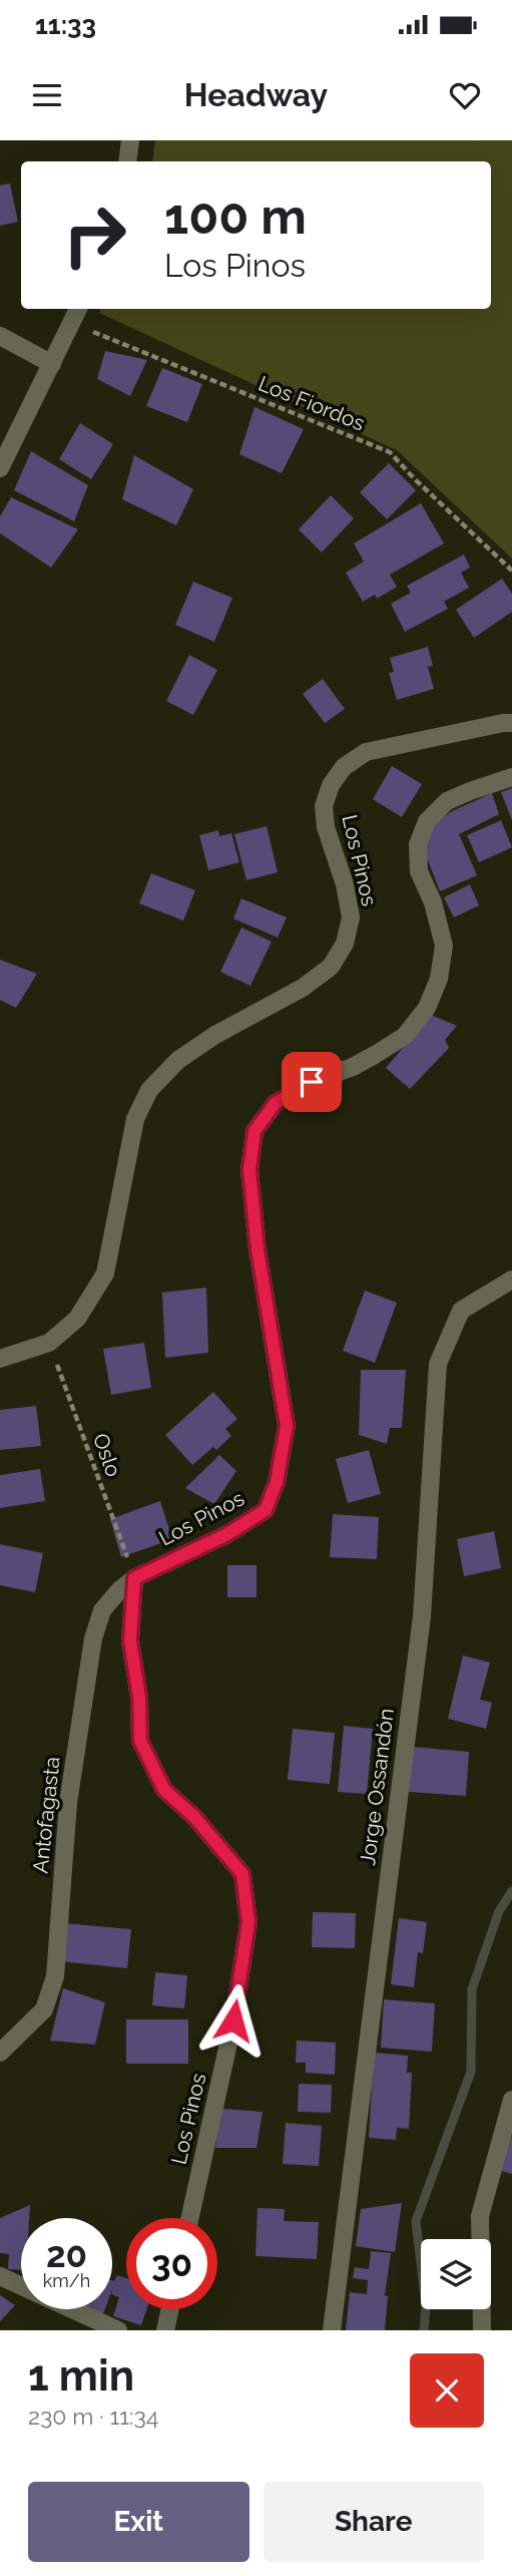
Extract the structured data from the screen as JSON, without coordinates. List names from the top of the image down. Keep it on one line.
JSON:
{"streets":{"street":["Los Pinos","Jorge Ossandón","Antofagasta"],"path":["Los Fiordos","Oslo"]},"crossings":[["Los Pinos","Oslo"],["Los Pinos","Antofagasta"],["Oslo","Antofagasta"]],"page":{"status":"11:33","header":"Headway","turn":["100 m","Los Pinos"],"speed":"20 km/h","limit":"30","heading":["1 min","230 m · 11:34"],"buttons":["Exit","Share"]}}
